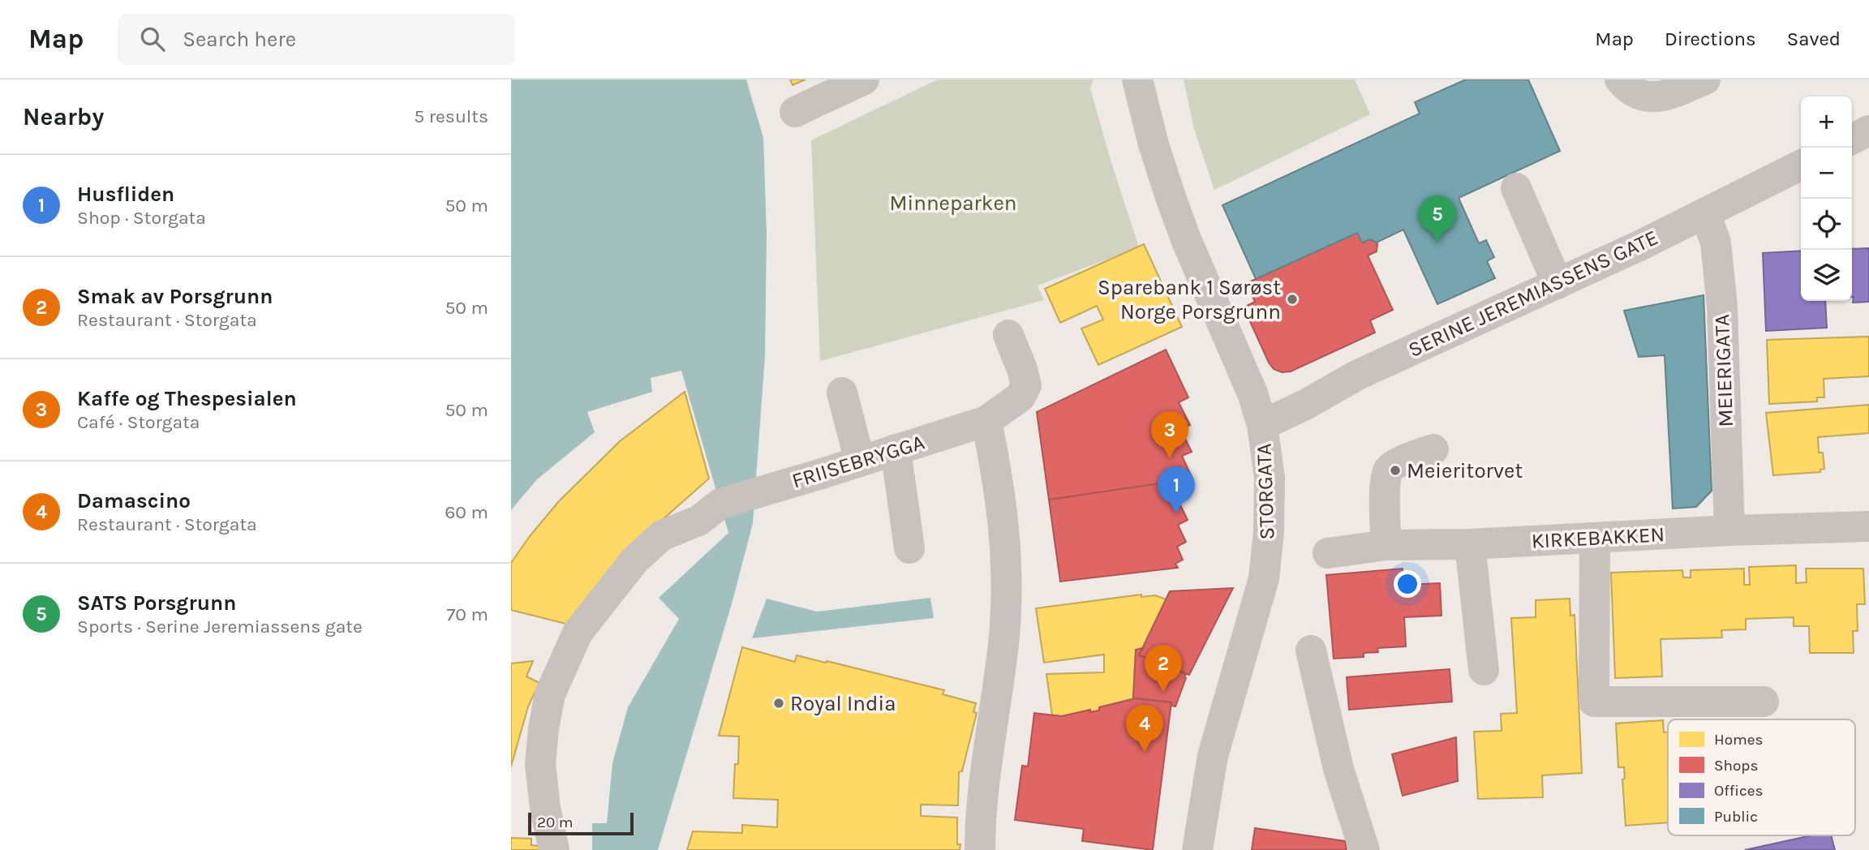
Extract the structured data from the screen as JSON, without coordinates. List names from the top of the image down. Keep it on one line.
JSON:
{"streets":{"street":["SERINE JEREMIASSENS GATE","MEIERIGATA","FRIISEBRYGGA","STORGATA","KIRKEBAKKEN"]},"crossings":[["SERINE JEREMIASSENS GATE","MEIERIGATA"],["SERINE JEREMIASSENS GATE","STORGATA"],["MEIERIGATA","KIRKEBAKKEN"]],"parks":["Minneparken"],"places":["Sparebank 1 Sørøst Norge Porsgrunn","Meieritorvet","Royal India"],"legend":["Homes","Shops","Offices","Public"],"scale_bar":"20 m","page":{"header":"Map","search":"Search here","nav":["Map","Directions","Saved"],"heading":["Nearby","5 results"],"map_buttons":["+","−"],"list":[{"mark":"1","name":"Husfliden","note":"Shop · Storgata","value":"50 m"},{"mark":"2","name":"Smak av Porsgrunn","note":"Restaurant · Storgata","value":"50 m"},{"mark":"3","name":"Kaffe og Thespesialen","note":"Café · Storgata","value":"50 m"},{"mark":"4","name":"Damascino","note":"Restaurant · Storgata","value":"60 m"},{"mark":"5","name":"SATS Porsgrunn","note":"Sports · Serine Jeremiassens gate","value":"70 m"}],"pins":["5","3","1","2","4"],"scale":"20 m"}}
